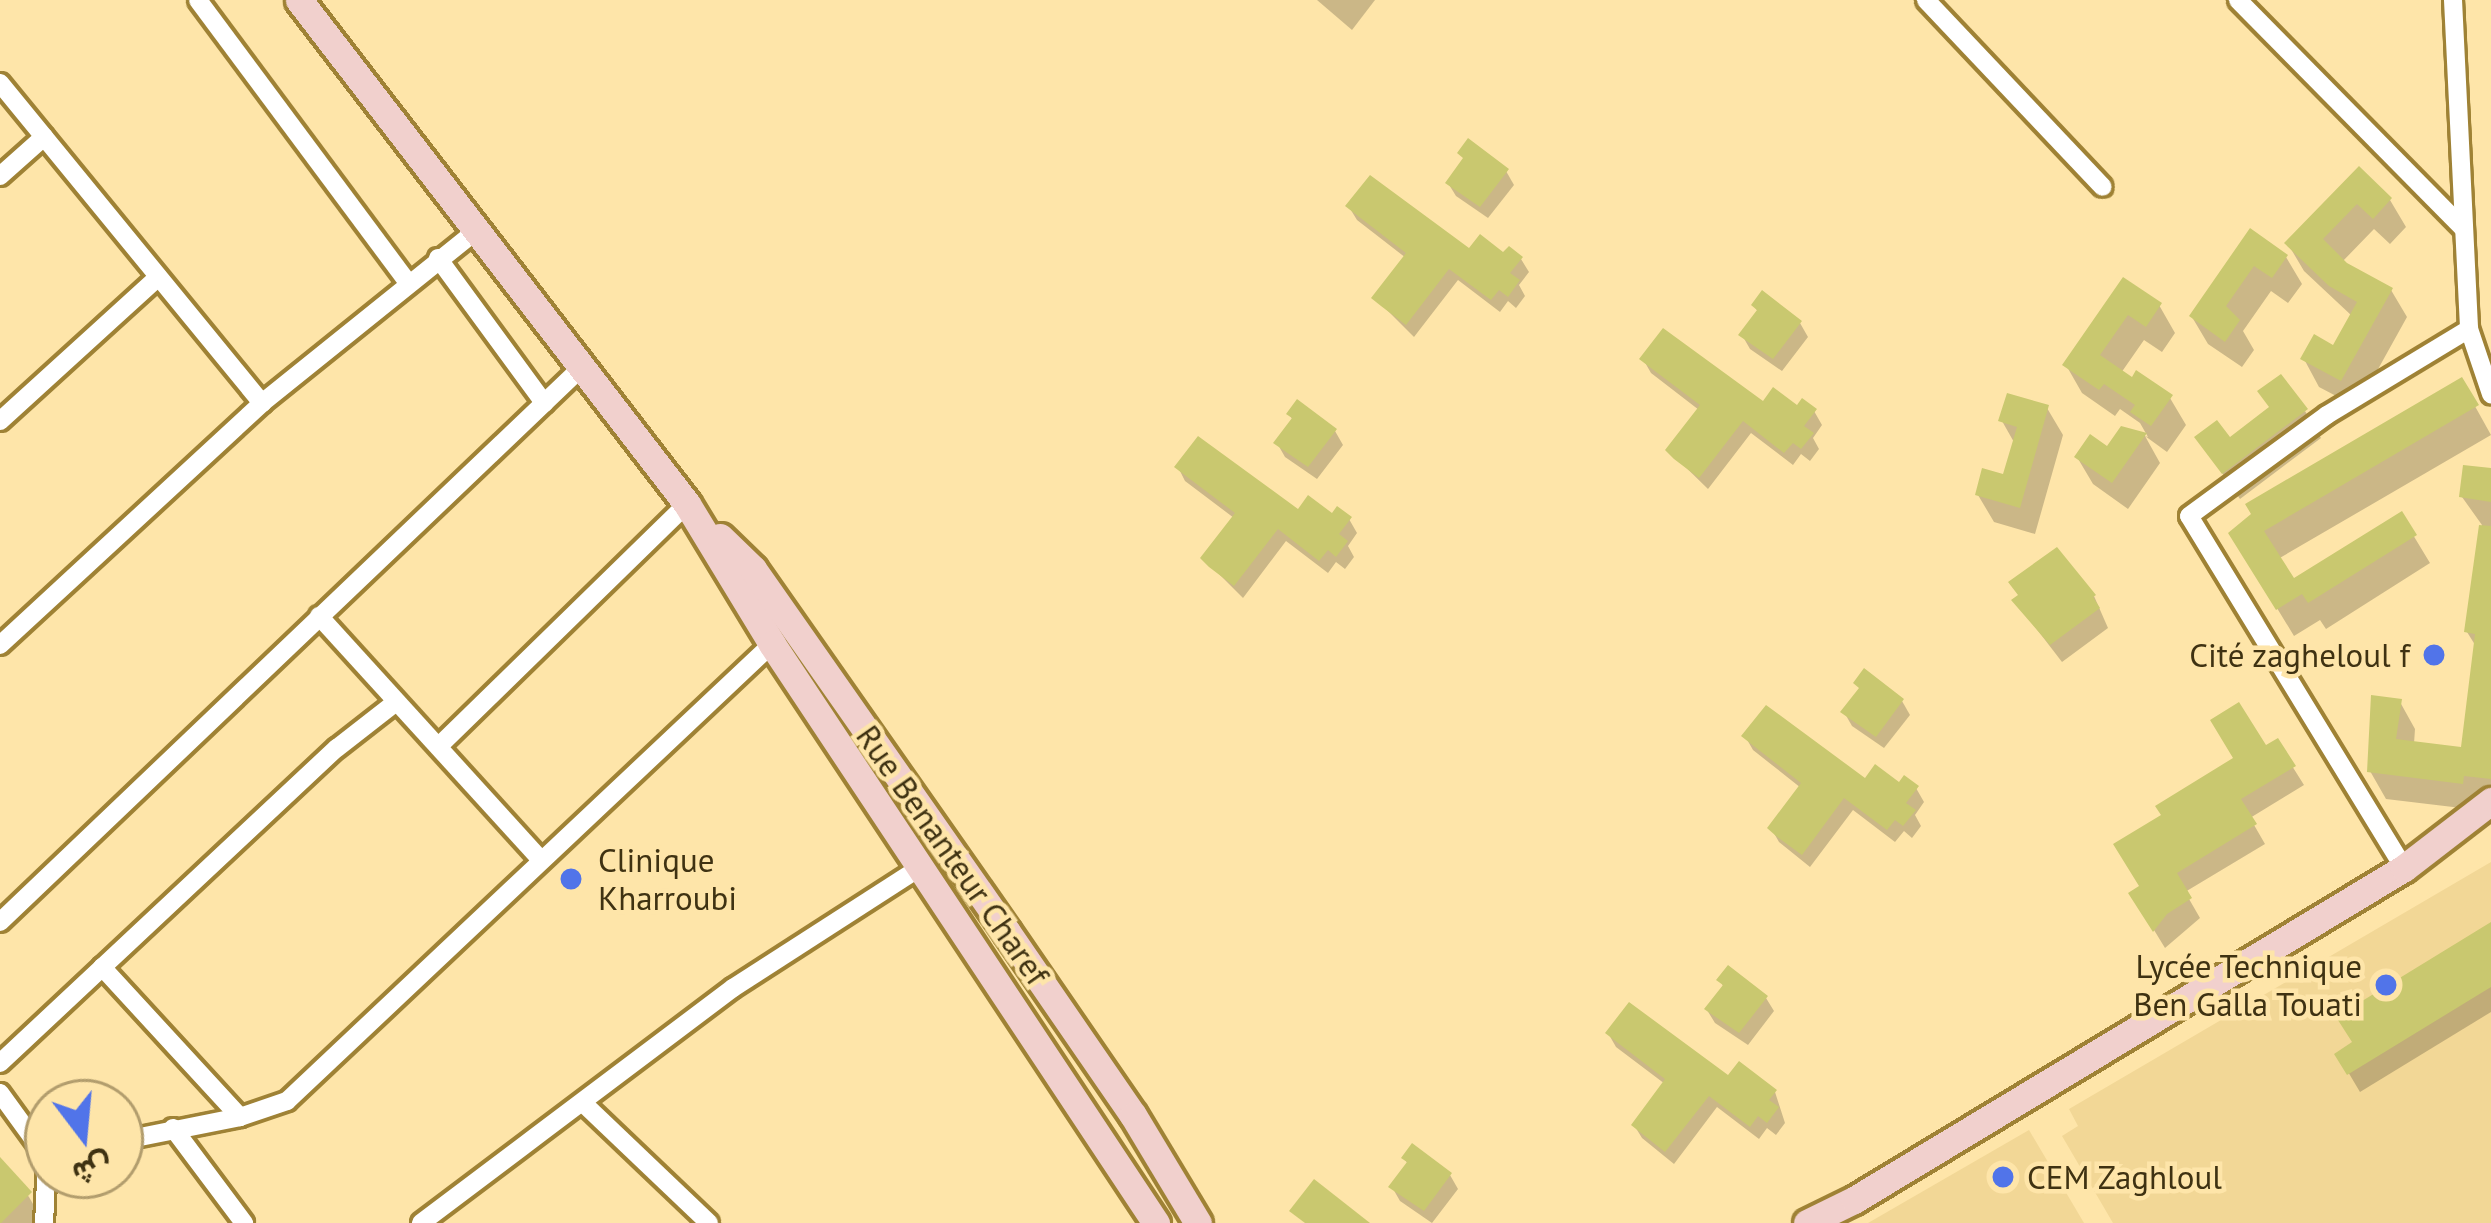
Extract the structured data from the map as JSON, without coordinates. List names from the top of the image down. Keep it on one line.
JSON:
{"streets":{"main road":["Rue Benanteur Charef"]},"places":["Cité zagheloul f","Clinique Kharroubi","Lycée Technique Ben Galla Touati","CEM Zaghloul"],"north":"bottom"}
